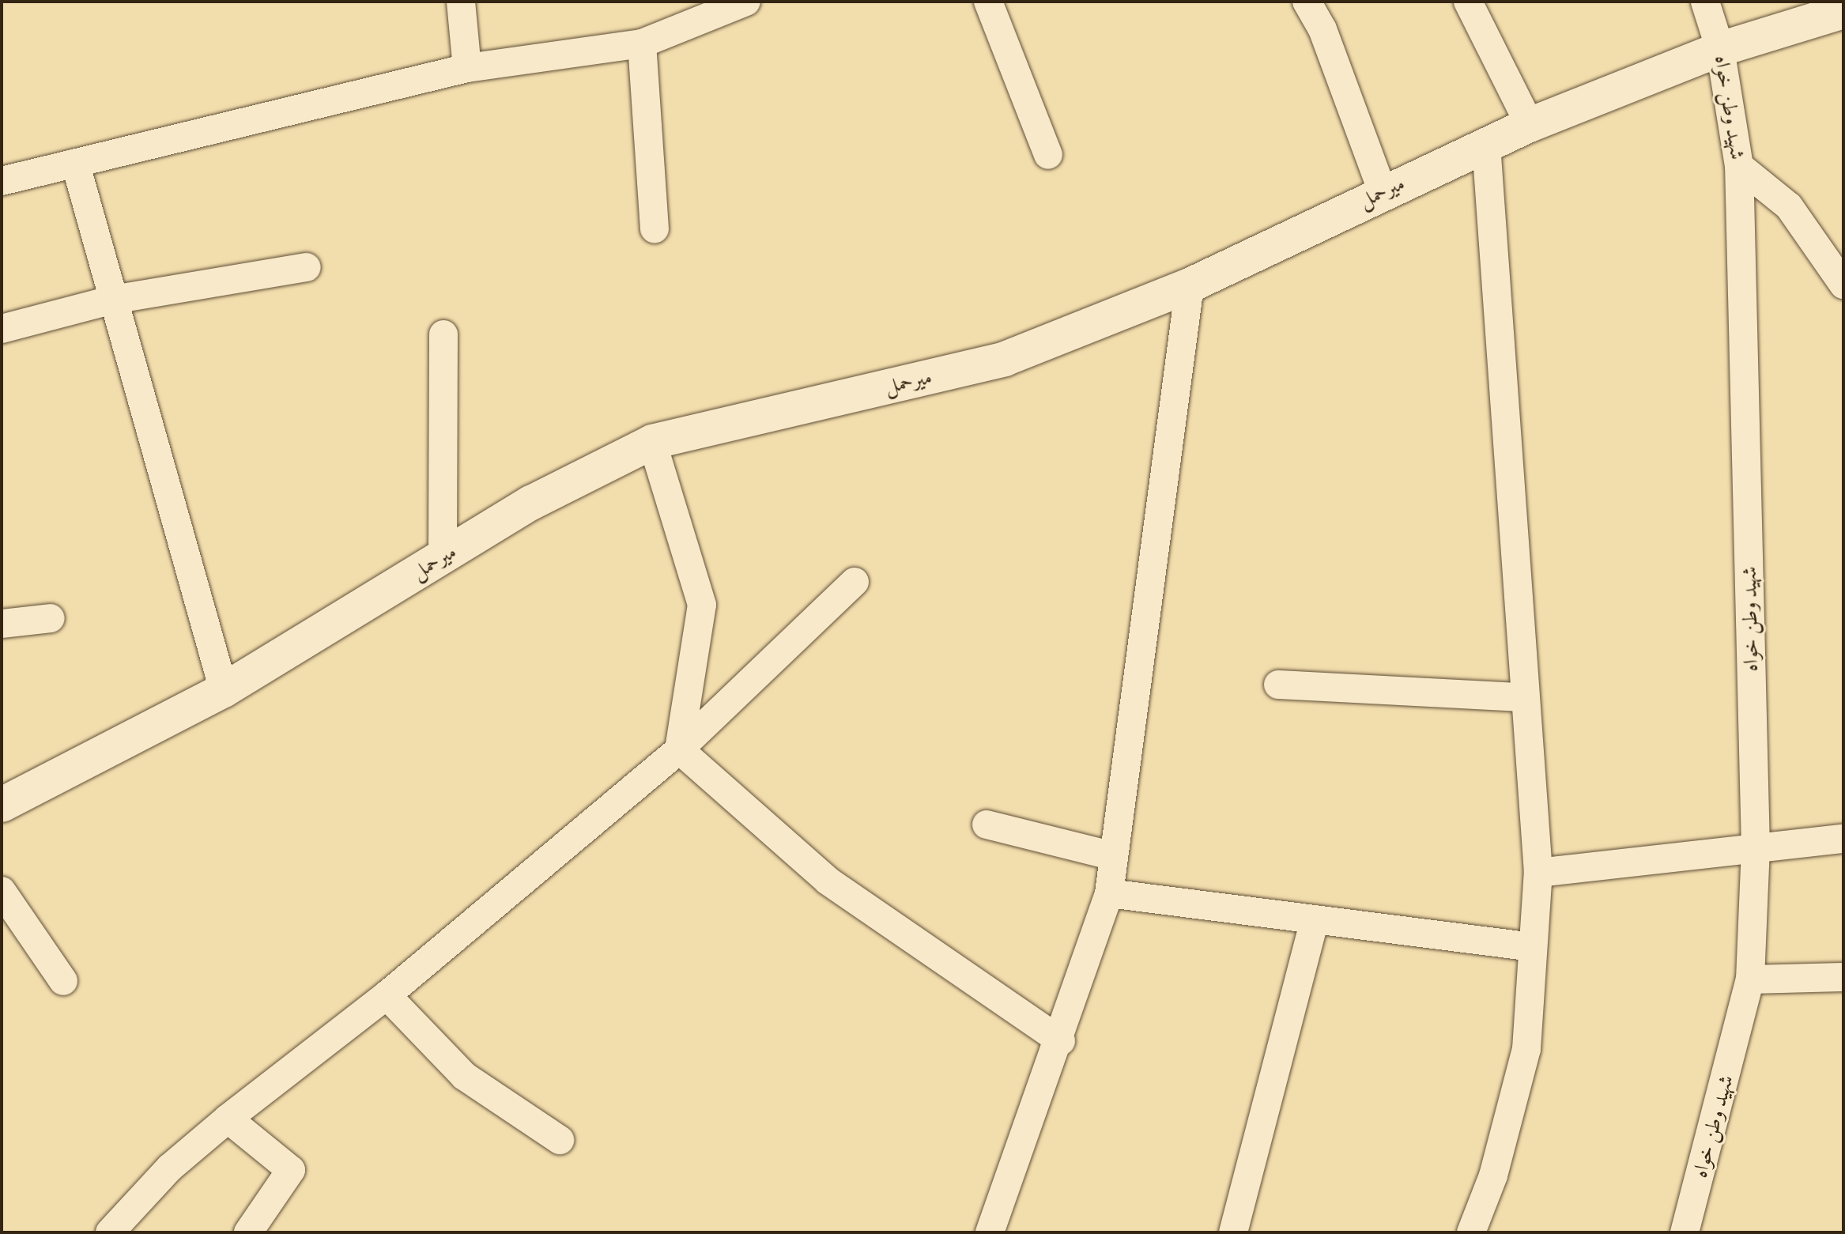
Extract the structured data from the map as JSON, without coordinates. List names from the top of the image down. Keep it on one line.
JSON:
{"streets":{"street":["شهید وطن خواه","میرحمل"]},"crossings":[["شهید وطن خواه","میرحمل"]]}
